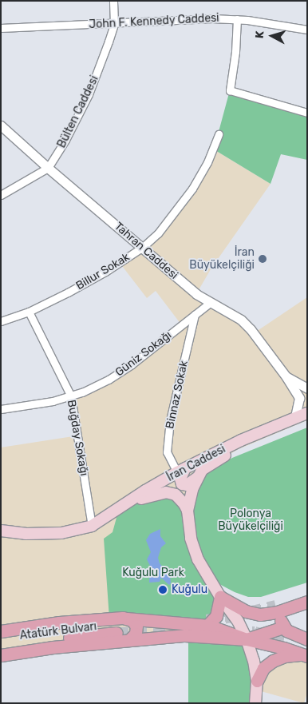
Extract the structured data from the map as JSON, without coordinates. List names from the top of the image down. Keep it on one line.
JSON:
{"streets":{"main road":["İran Caddesi","Atatürk Bulvarı"],"street":["John F. Kennedy Caddesi","Bülten Caddesi","Tahran Caddesi","Billur Sokak","Güniz Sokağı","Binnaz Sokak","Buğday Sokağı"]},"crossings":[["John F. Kennedy Caddesi","Bülten Caddesi"],["Bülten Caddesi","Tahran Caddesi"],["Tahran Caddesi","Billur Sokak"],["Tahran Caddesi","Güniz Sokağı"],["Tahran Caddesi","İran Caddesi"],["Billur Sokak","Buğday Sokağı"],["Güniz Sokağı","Binnaz Sokak"],["Güniz Sokağı","Buğday Sokağı"],["Binnaz Sokak","İran Caddesi"],["Buğday Sokağı","İran Caddesi"]],"parks":["Polonya Büyükelçiliği","Kuğulu Park"],"places":["İran Büyükelçiliği","Kuğulu"],"north":"left"}
